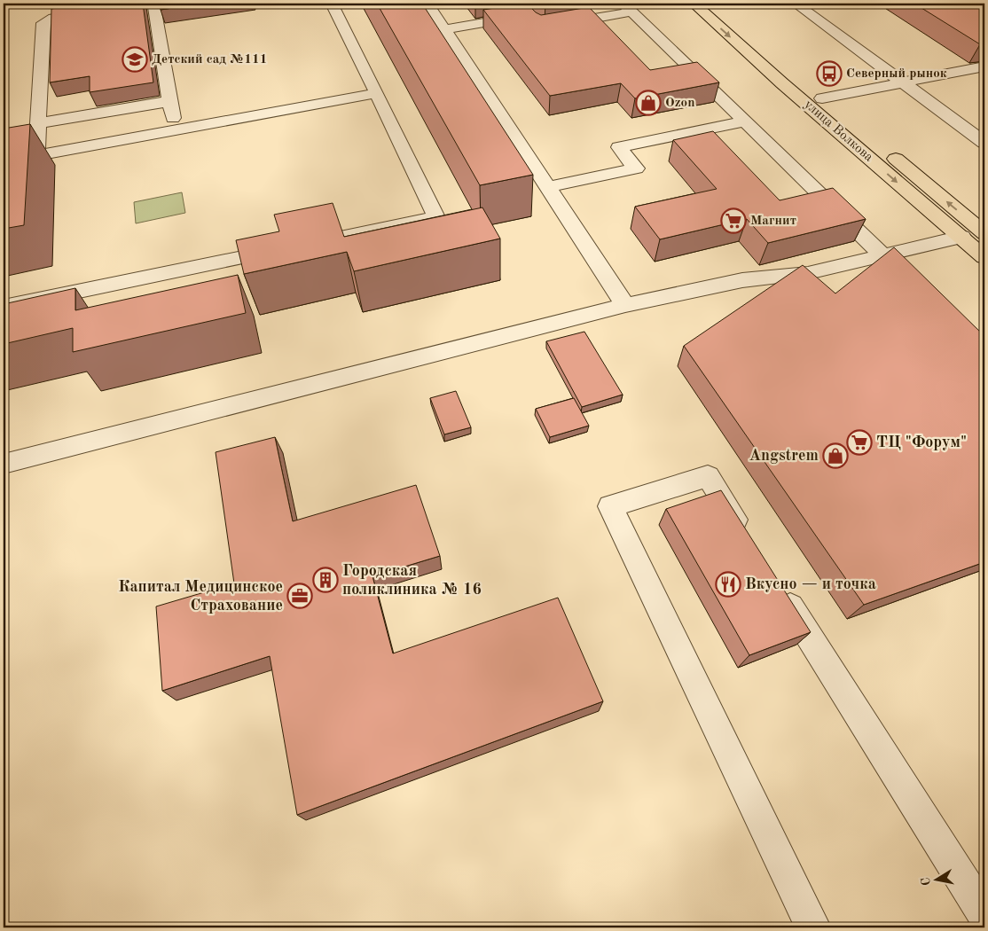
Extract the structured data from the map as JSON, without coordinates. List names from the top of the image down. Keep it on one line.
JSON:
{"streets":{"main road":["улица Волкова"]},"places":{"school or university":["Детский сад №111"],"bus stop":["Северный рынок"],"shop":["Ozon","Angstrem"],"supermarket":["Магнит","ТЦ \"Форум\""],"building":["Городская поликлиника № 16"],"restaurant":["Вкусно — и точка"],"office":["Капитал Медицинское Страхование"]},"north":"left"}
